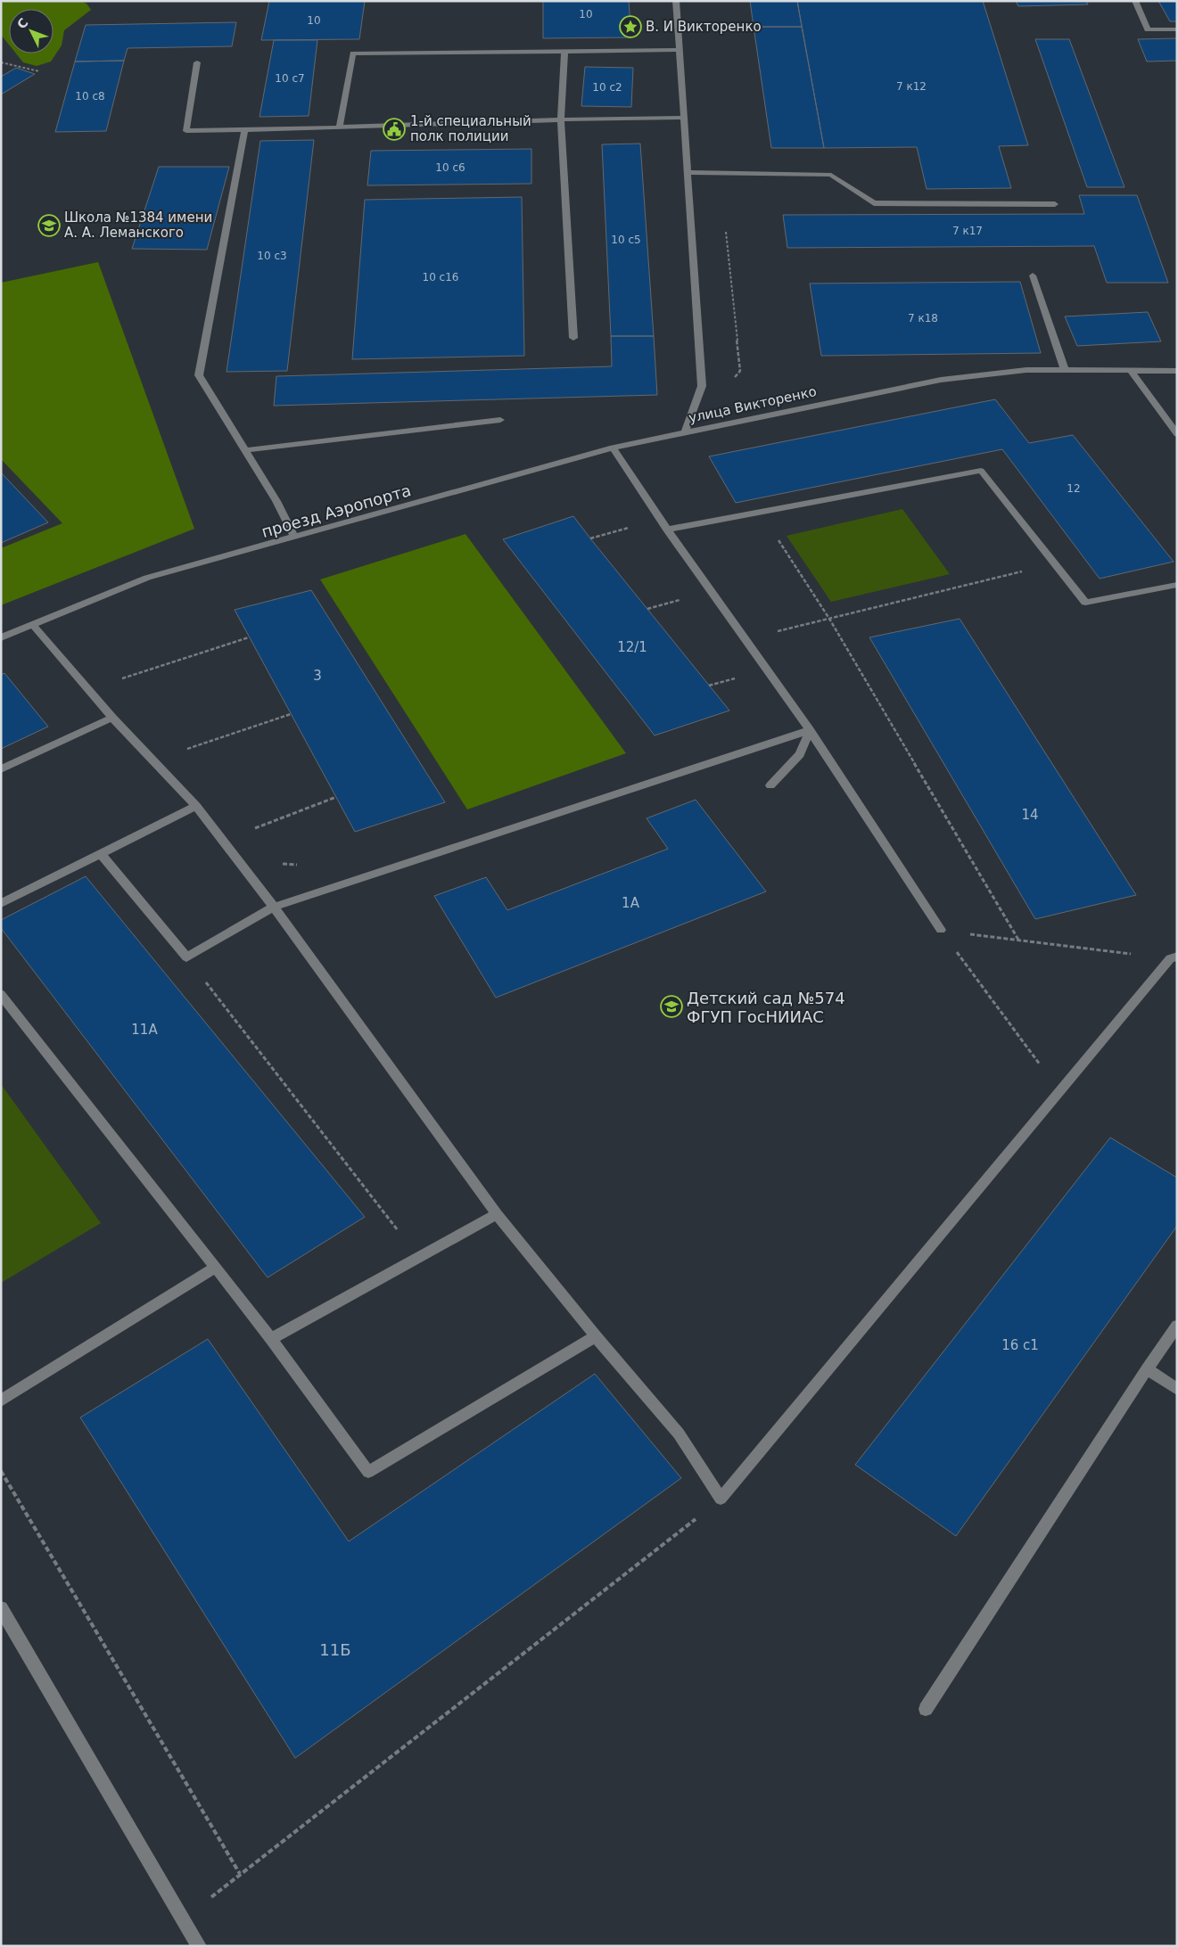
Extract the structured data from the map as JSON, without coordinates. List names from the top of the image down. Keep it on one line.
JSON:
{"streets":{"street":["улица Викторенко","проезд Аэропорта"]},"crossings":[["улица Викторенко","проезд Аэропорта"]],"places":{"place":["В. И Викторенко"],"public building":["1-й специальный полк полиции"],"school or university":["Школа №1384 имени А. А. Леманского","Детский сад №574 ФГУП ГосНИИАС"]},"house_numbers":["10","10","10 с7","7 к12","10 с2","10 с8","10 с6","7 к17","10 с5","10 с3","10 с16","7 к18","12","12/1","3","14","1А","11А","16 с1","11Б"],"north":"top left"}
